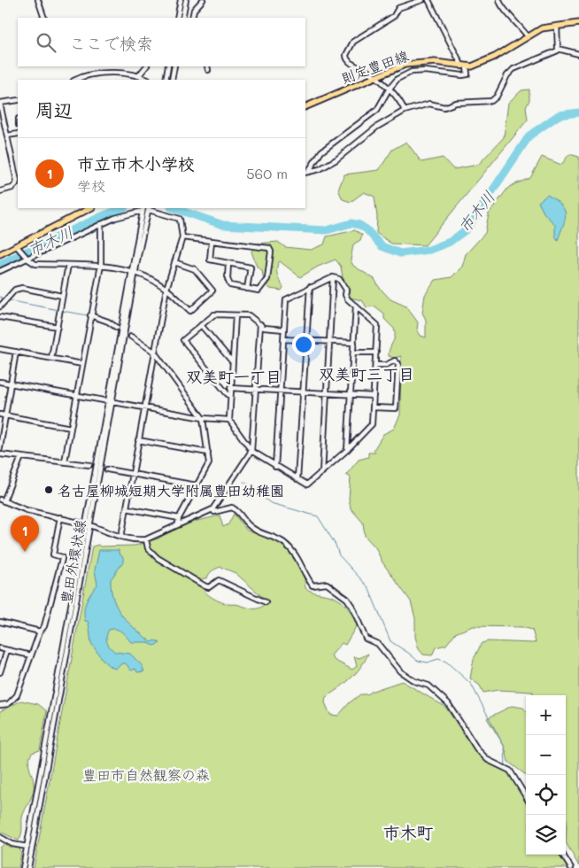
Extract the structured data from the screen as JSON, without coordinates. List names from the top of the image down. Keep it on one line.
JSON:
{"streets":{"main road":["則定豊田線"],"street":["豊田外環状線"]},"districts":["双美町三丁目","双美町一丁目","市木町"],"water":["市木川"],"parks":["豊田市自然観察の森"],"places":["名古屋柳城短期大学附属豊田幼稚園"],"page":{"search":"ここで検索","heading":"周辺","list":[{"mark":"1","name":"市立市木小学校","note":"学校","value":"560 m"}],"pins":"1","map_buttons":["+","−"]}}
